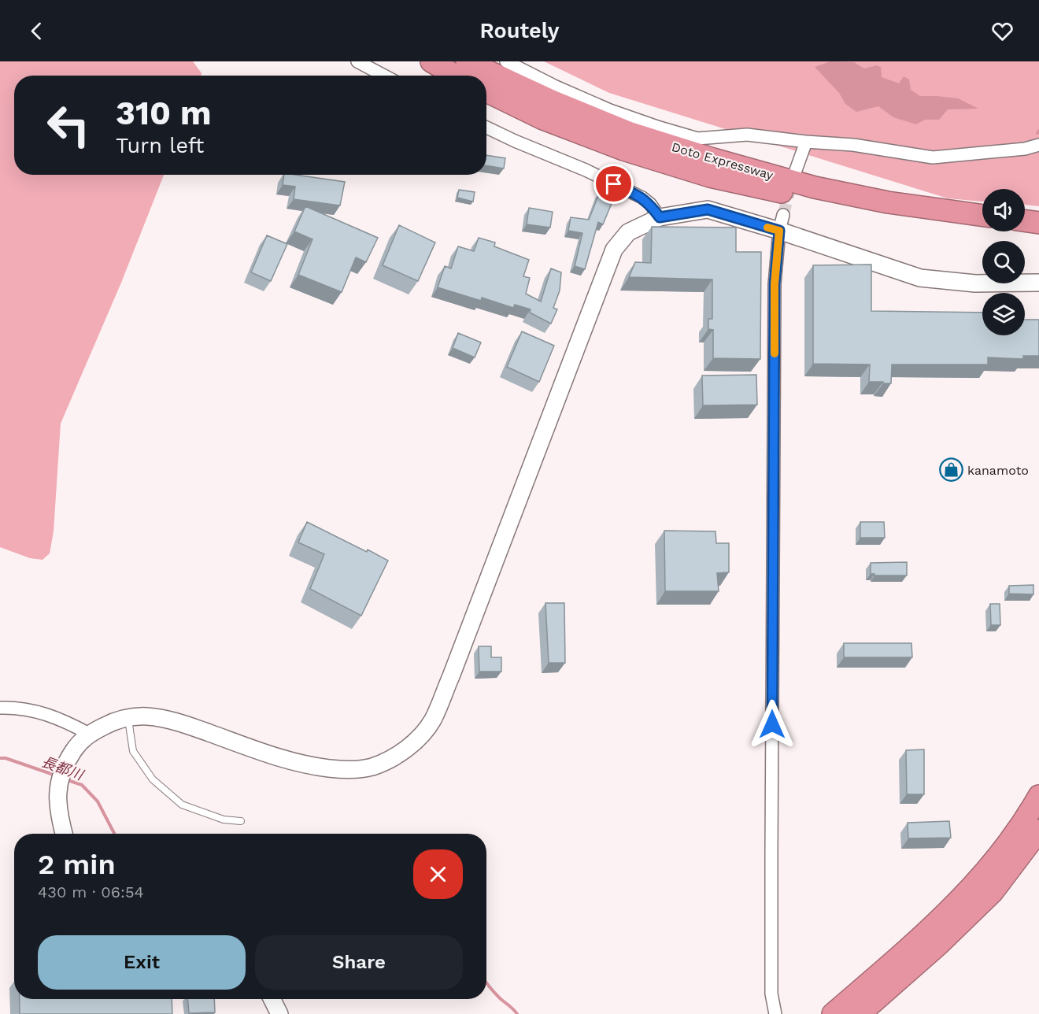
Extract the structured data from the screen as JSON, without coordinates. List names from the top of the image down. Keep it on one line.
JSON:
{"streets":{"highway":["Doto Expressway"]},"water":["長都川"],"places":{"shop":["kanamoto"]},"page":{"header":"Routely","turn":["310 m","Turn left"],"heading":["2 min","430 m · 06:54"],"buttons":["Exit","Share"]}}
